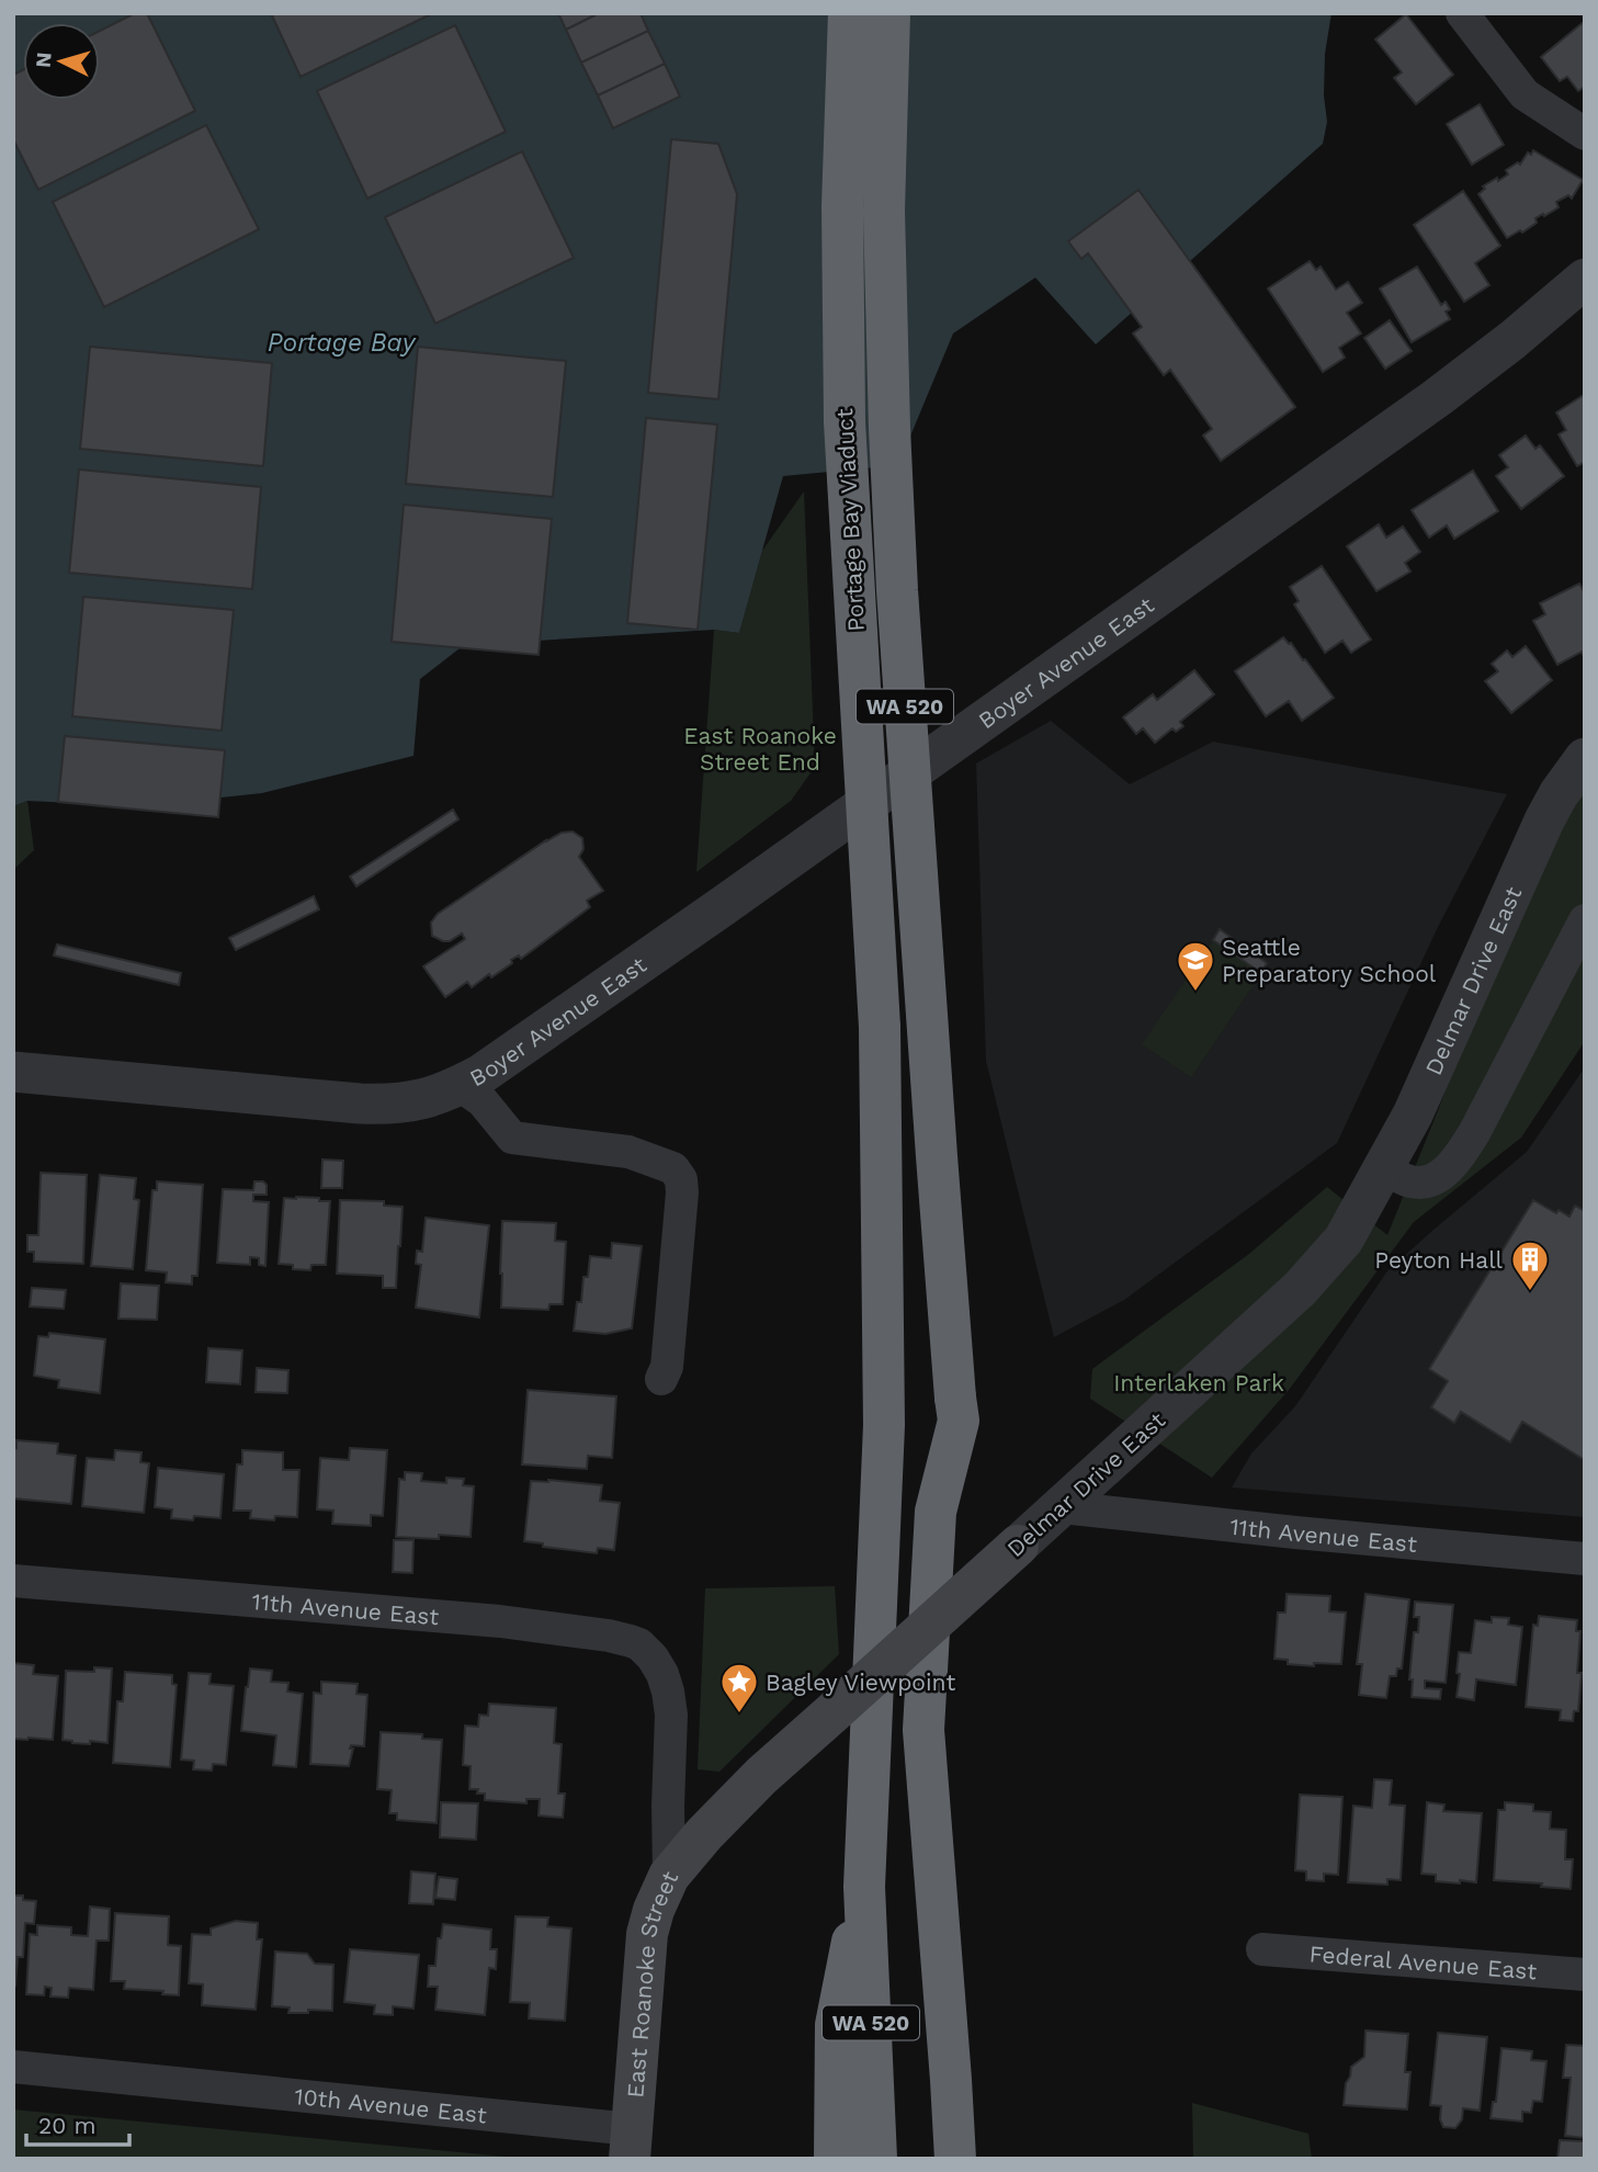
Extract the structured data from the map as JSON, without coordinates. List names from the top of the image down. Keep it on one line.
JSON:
{"streets":{"highway":["Portage Bay Viaduct","WA 520"],"main road":["Delmar Drive East","East Roanoke Street"],"street":["Boyer Avenue East","11th Avenue East","Federal Avenue East","10th Avenue East"]},"crossings":[["Portage Bay Viaduct","WA 520"],["Delmar Drive East","11th Avenue East"],["Delmar Drive East","East Roanoke Street"],["11th Avenue East","East Roanoke Street"],["East Roanoke Street","10th Avenue East"]],"water":["Portage Bay"],"parks":["East Roanoke Street End","Interlaken Park"],"places":{"school or university":["Seattle Preparatory School"],"building":["Peyton Hall"],"place":["Bagley Viewpoint"]},"scale_bar":"20 m","north":"left"}
